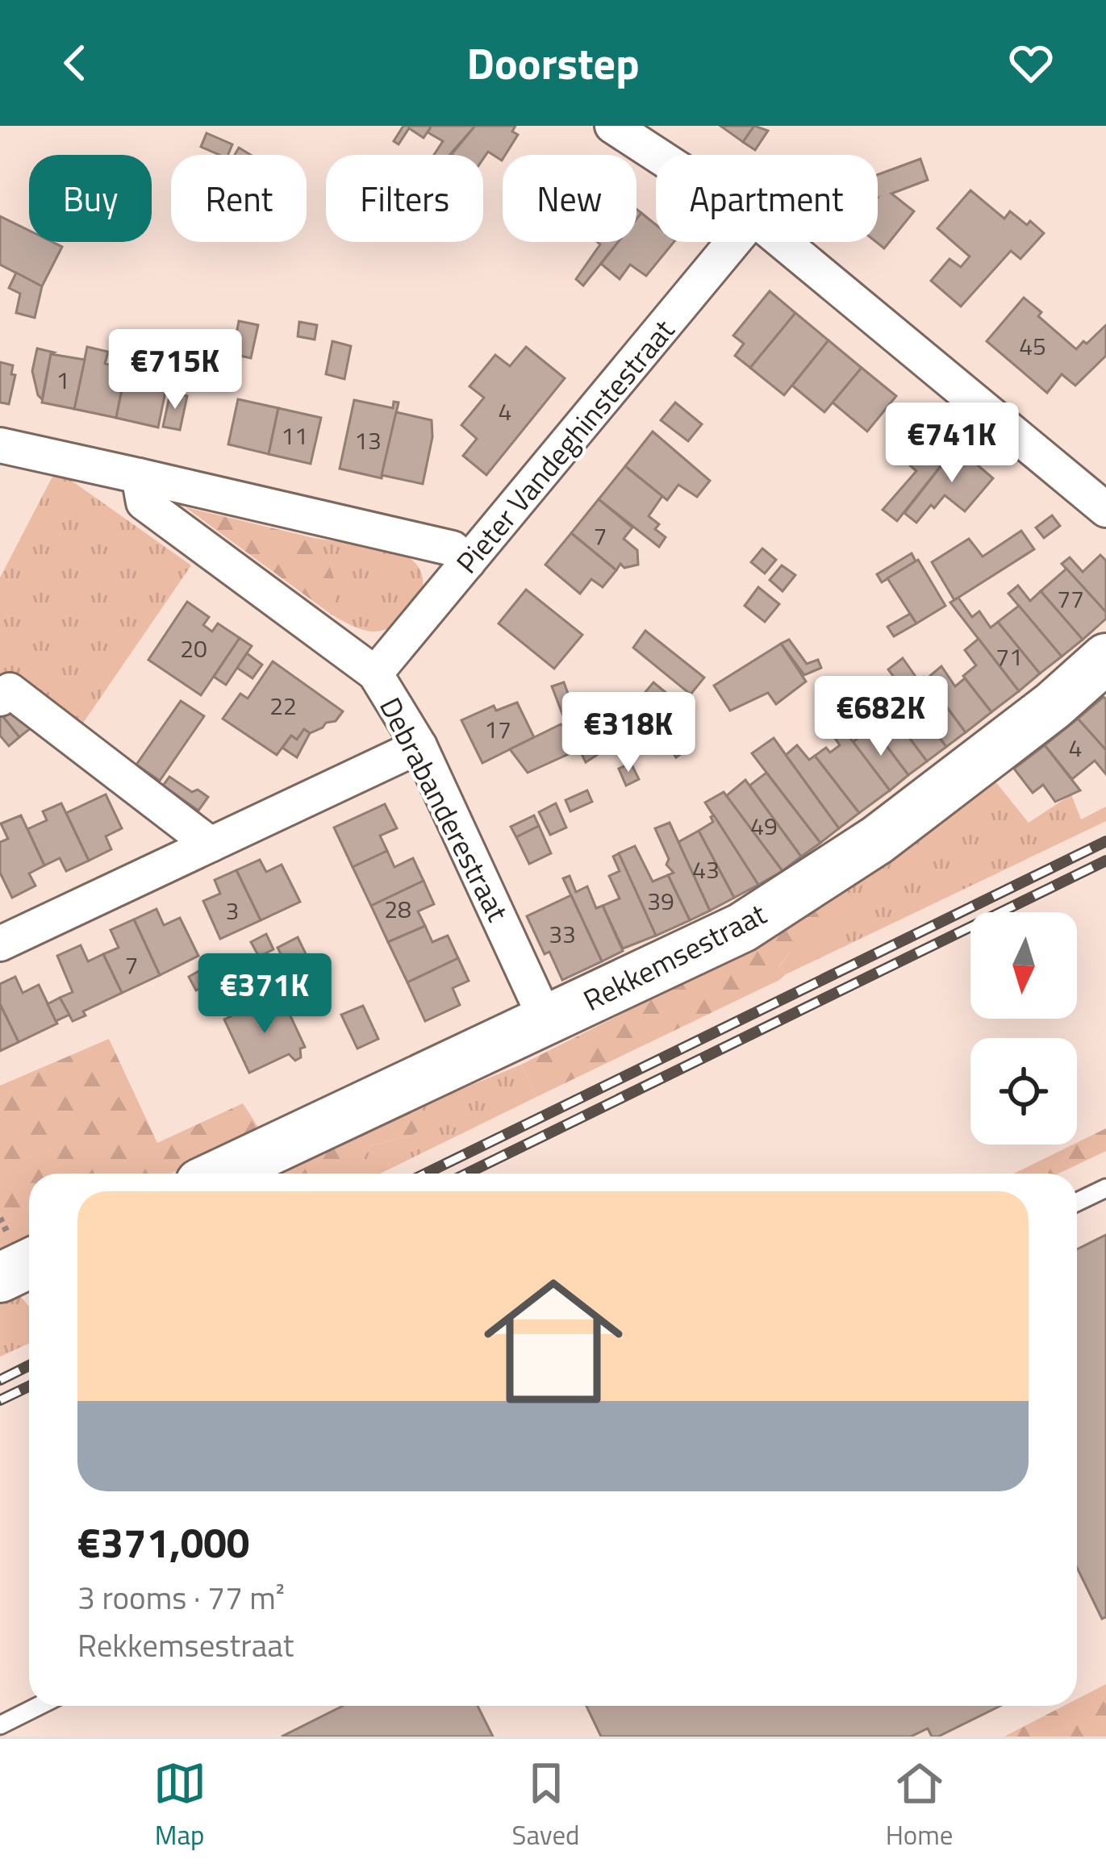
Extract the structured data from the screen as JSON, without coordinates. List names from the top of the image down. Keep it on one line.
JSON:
{"streets":{"street":["Pieter Vandeghinstestraat","Debrabanderestraat","Rekkemsestraat"]},"crossings":[["Pieter Vandeghinstestraat","Debrabanderestraat"],["Debrabanderestraat","Rekkemsestraat"]],"house_numbers":["45","1","4","11","13","7","77","20","71","22","17","4","49","43","39","28","3","33","7"],"north":"bottom","page":{"header":"Doorstep","chip":["Buy","Rent","Filters","New","Apartment"],"price":["€715K","€741K","€682K","€318K","€371K"],"list":[{"name":"€371,000","note":"3 rooms · 77 m² · Rekkemsestraat"}],"tabs":["Map","Saved","Home"]}}
